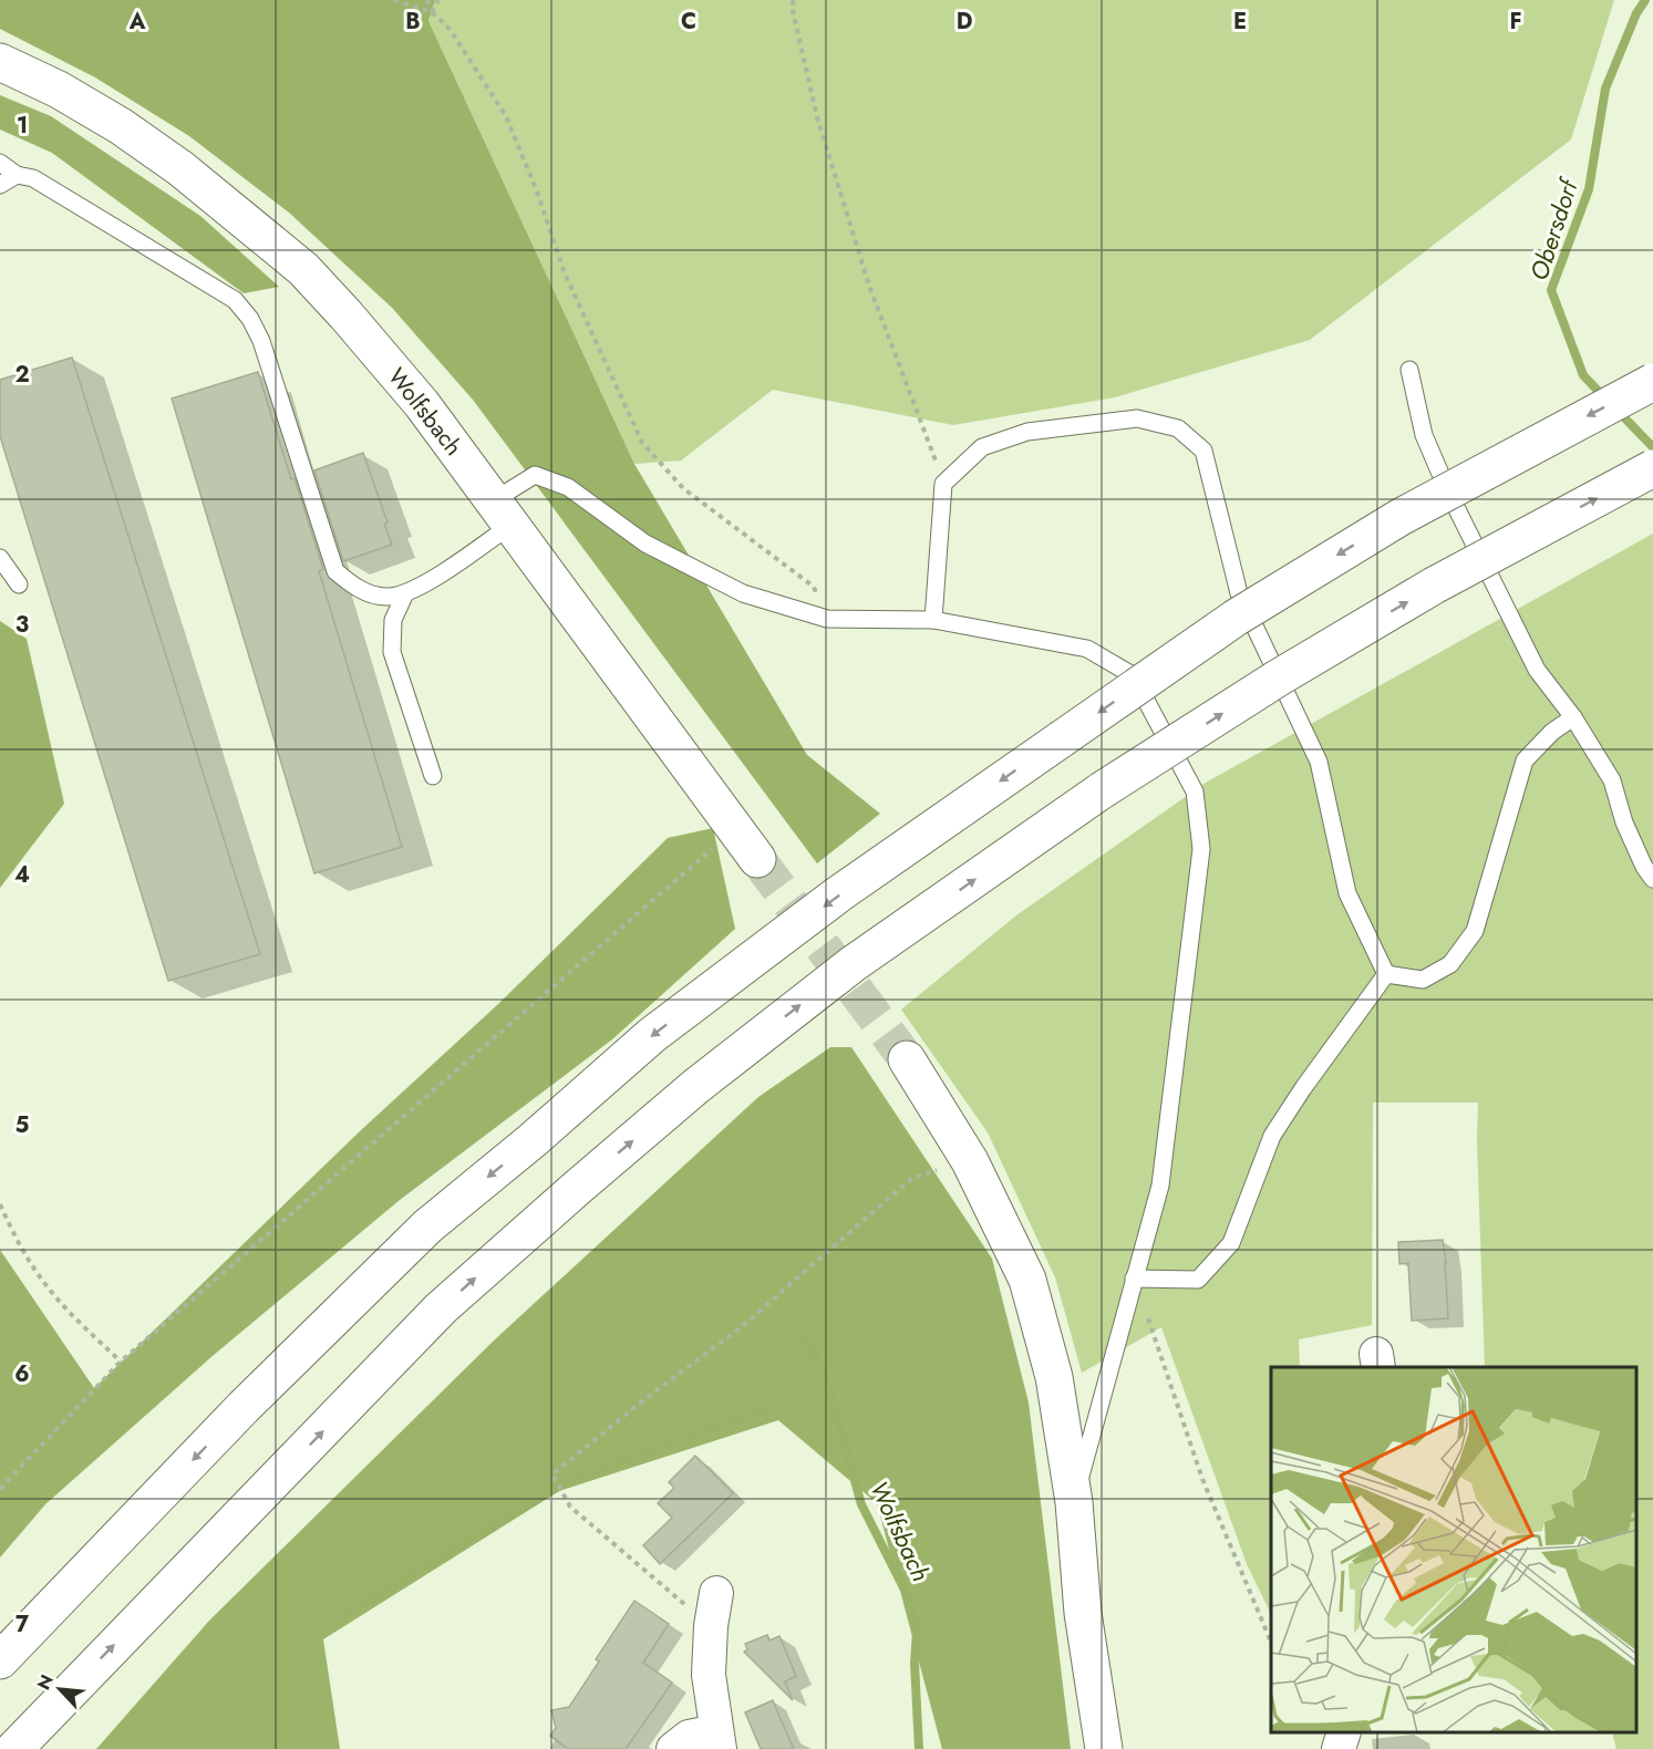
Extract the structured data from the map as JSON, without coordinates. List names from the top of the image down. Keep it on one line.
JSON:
{"streets":{"main road":["Wolfsbach"]},"water":["Obersdorf","Wolfsbach"],"north":"top left","grid":{"columns":["A","B","C","D","E","F"],"rows":["1","2","3","4","5","6","7"]}}
